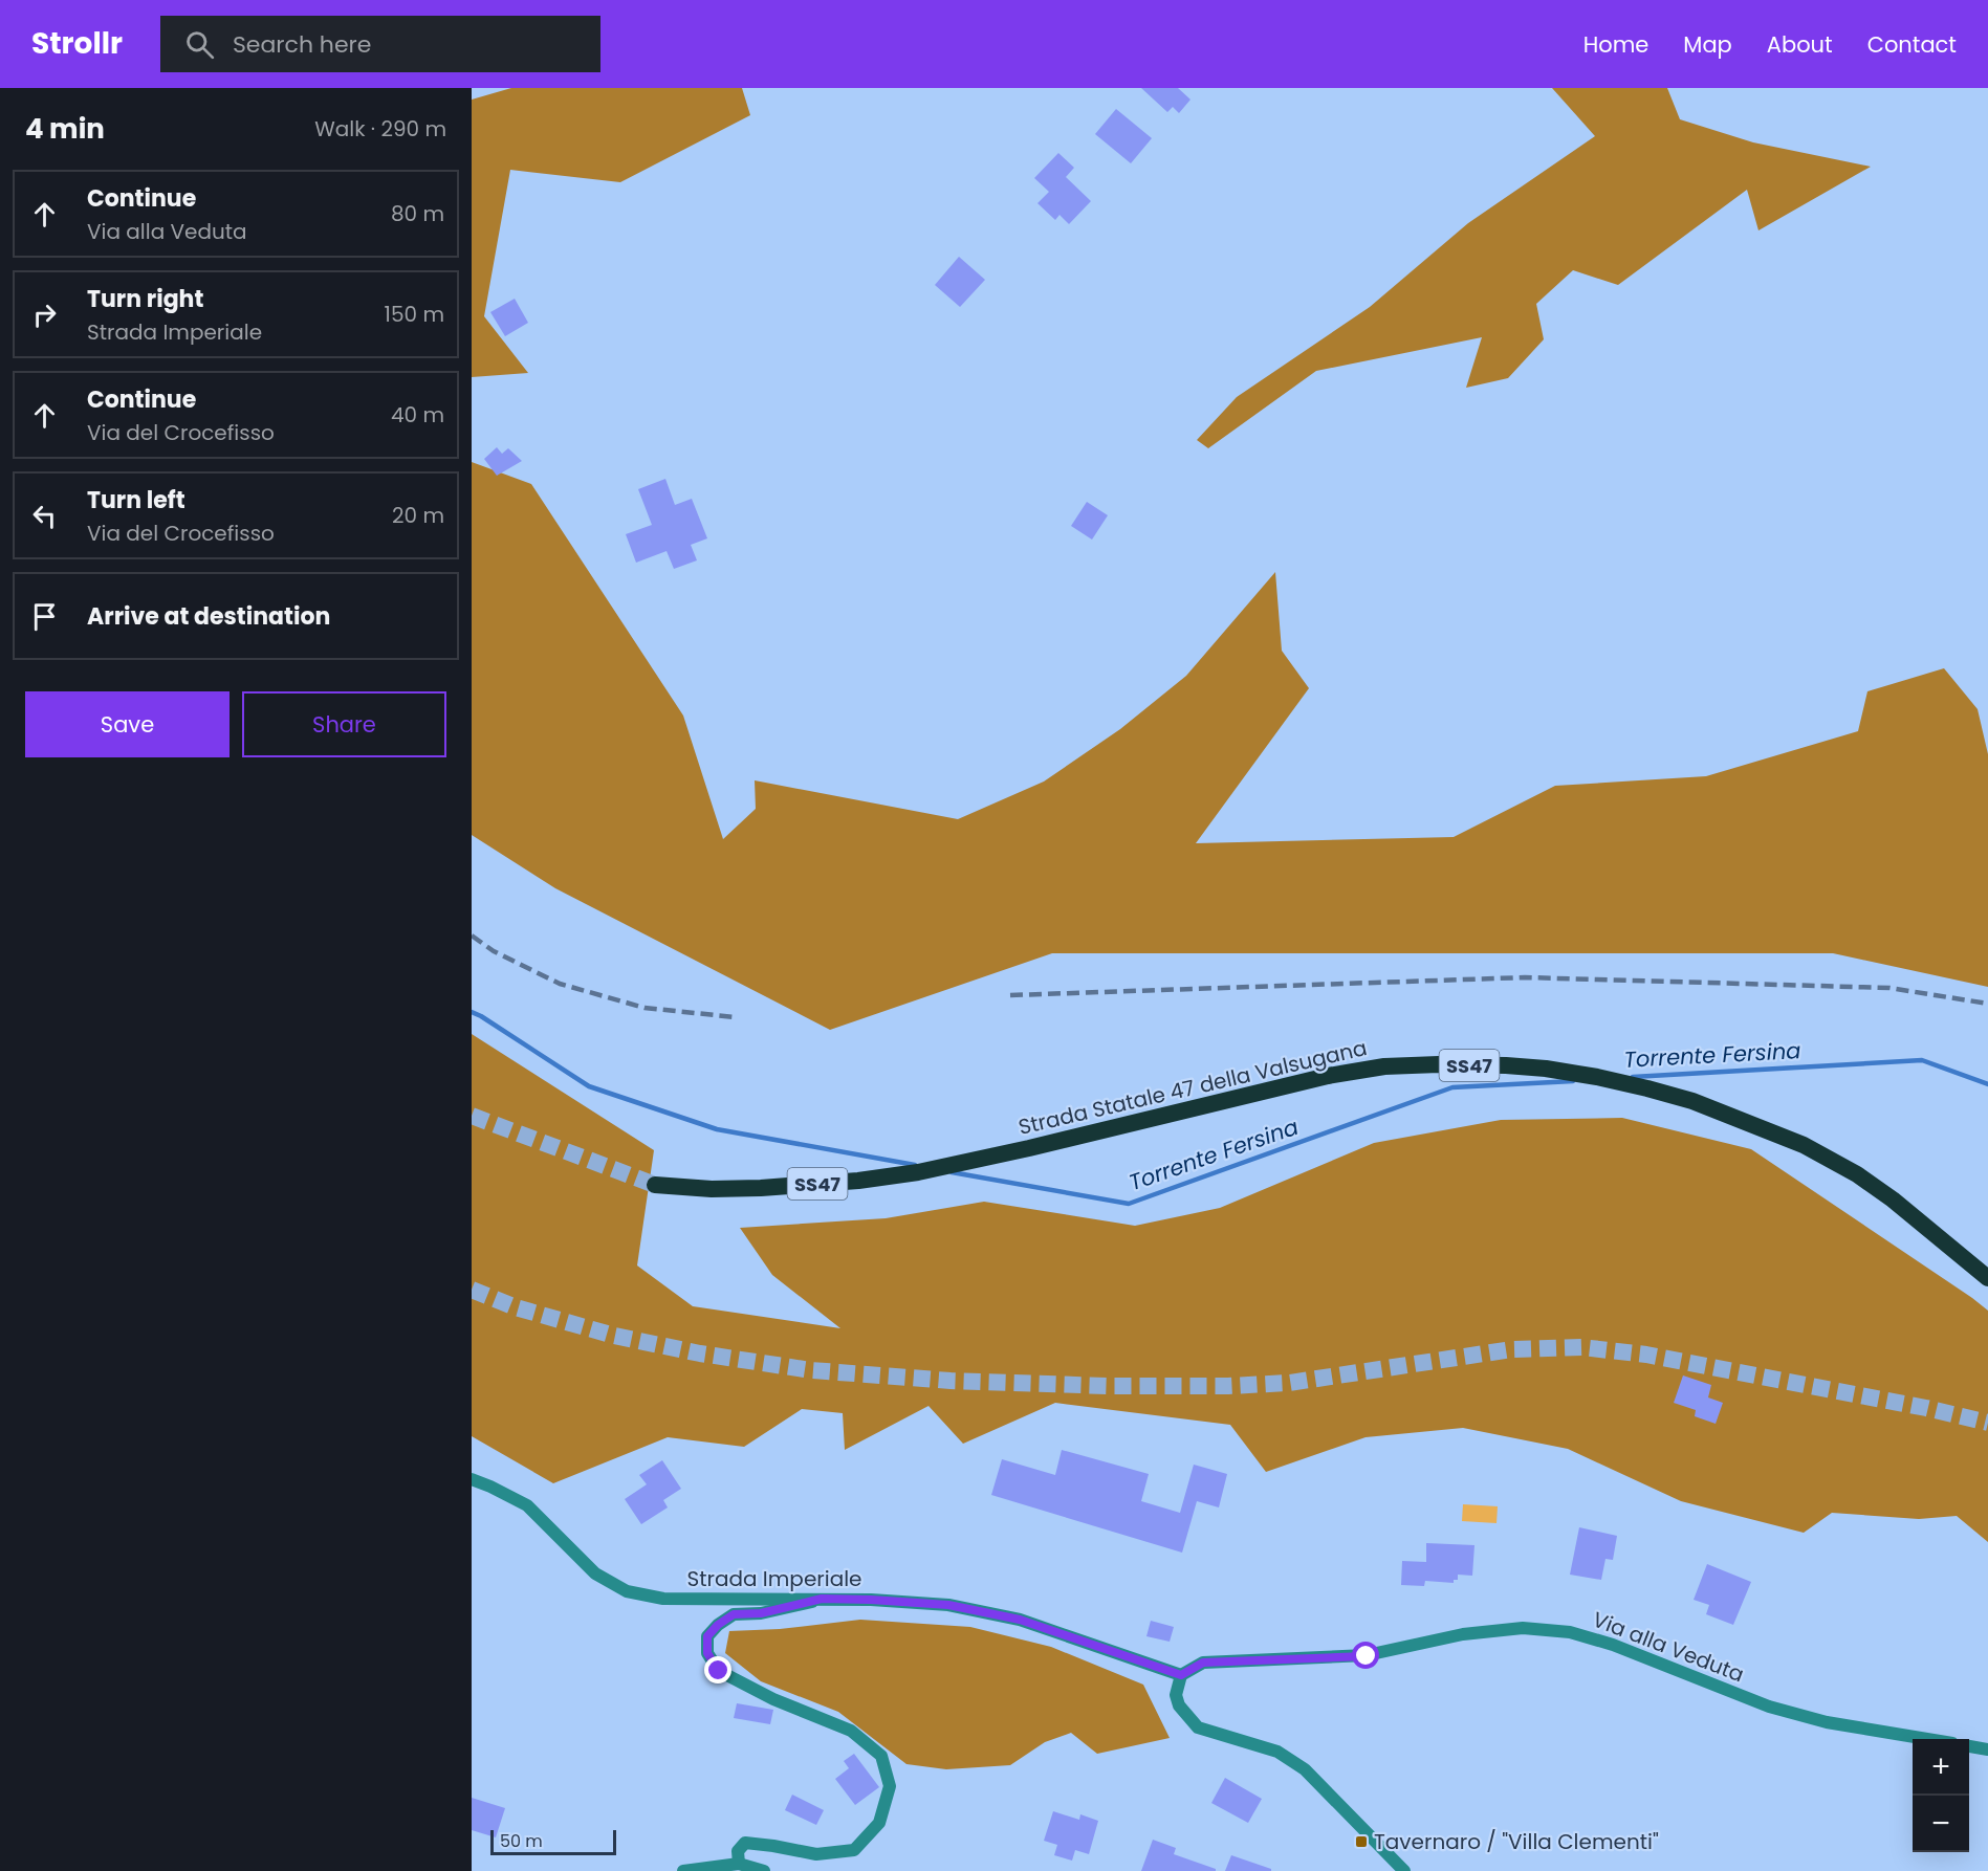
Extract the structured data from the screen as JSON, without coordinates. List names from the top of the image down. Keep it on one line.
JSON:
{"streets":{"highway":["SS47","Strada Statale 47 della Valsugana"],"street":["Strada Imperiale","Via alla Veduta"]},"crossings":[["Strada Imperiale","Via alla Veduta"]],"water":["Torrente Fersina"],"places":{"transit":["Tavernaro / \"Villa Clementi\""]},"scale_bar":"50 m","page":{"header":"Strollr","search":"Search here","nav":["Home","Map","About","Contact"],"heading":["4 min","Walk · 290 m"],"list":[["Continue","Via alla Veduta","80 m"],["Turn right","Strada Imperiale","150 m"],["Continue","Via del Crocefisso","40 m"],["Turn left","Via del Crocefisso","20 m"],"Arrive at destination"],"buttons":["Save","Share"],"map_buttons":["+","−"],"scale":"50 m"}}
